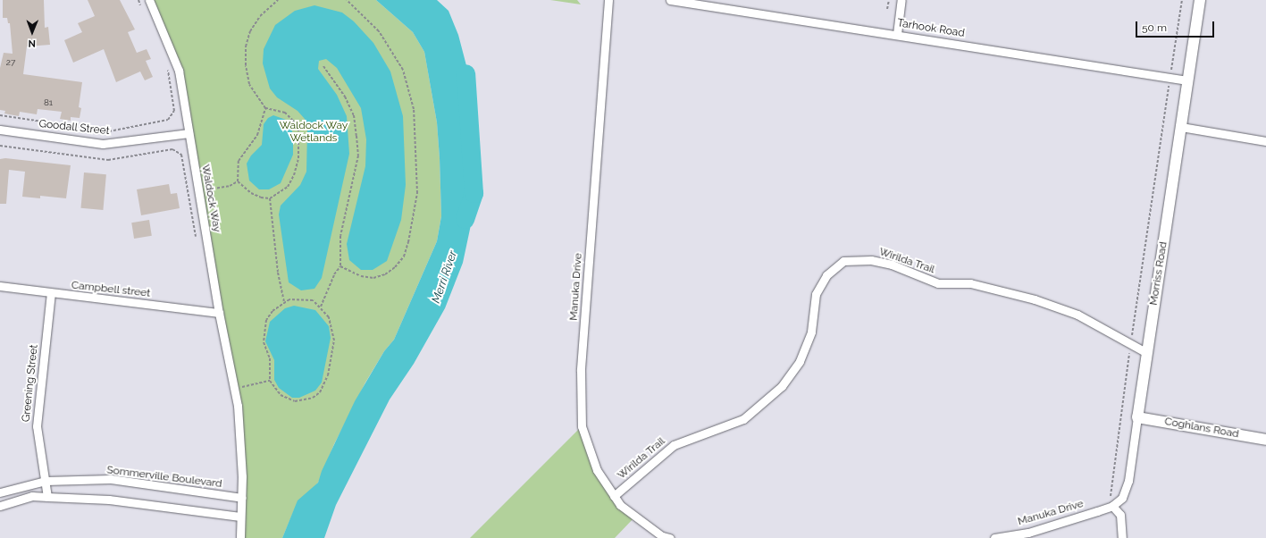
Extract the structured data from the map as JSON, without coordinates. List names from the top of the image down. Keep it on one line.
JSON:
{"streets":{"street":["Tarhook Road","Goodall Street","Waldock Way","Wirilda Trail","Morriss Road","Manuka Drive","Campbell street","Greening Street","Coghlans Road","Sommerville Boulevard"]},"crossings":[["Tarhook Road","Morriss Road"],["Goodall Street","Waldock Way"],["Waldock Way","Campbell street"],["Waldock Way","Sommerville Boulevard"],["Wirilda Trail","Morriss Road"],["Wirilda Trail","Manuka Drive"],["Morriss Road","Manuka Drive"],["Morriss Road","Coghlans Road"],["Campbell street","Greening Street"],["Greening Street","Sommerville Boulevard"]],"water":["Merri River"],"parks":["Waldock Way Wetlands"],"house_numbers":["27","81"],"scale_bar":"50 m","north":"bottom"}
